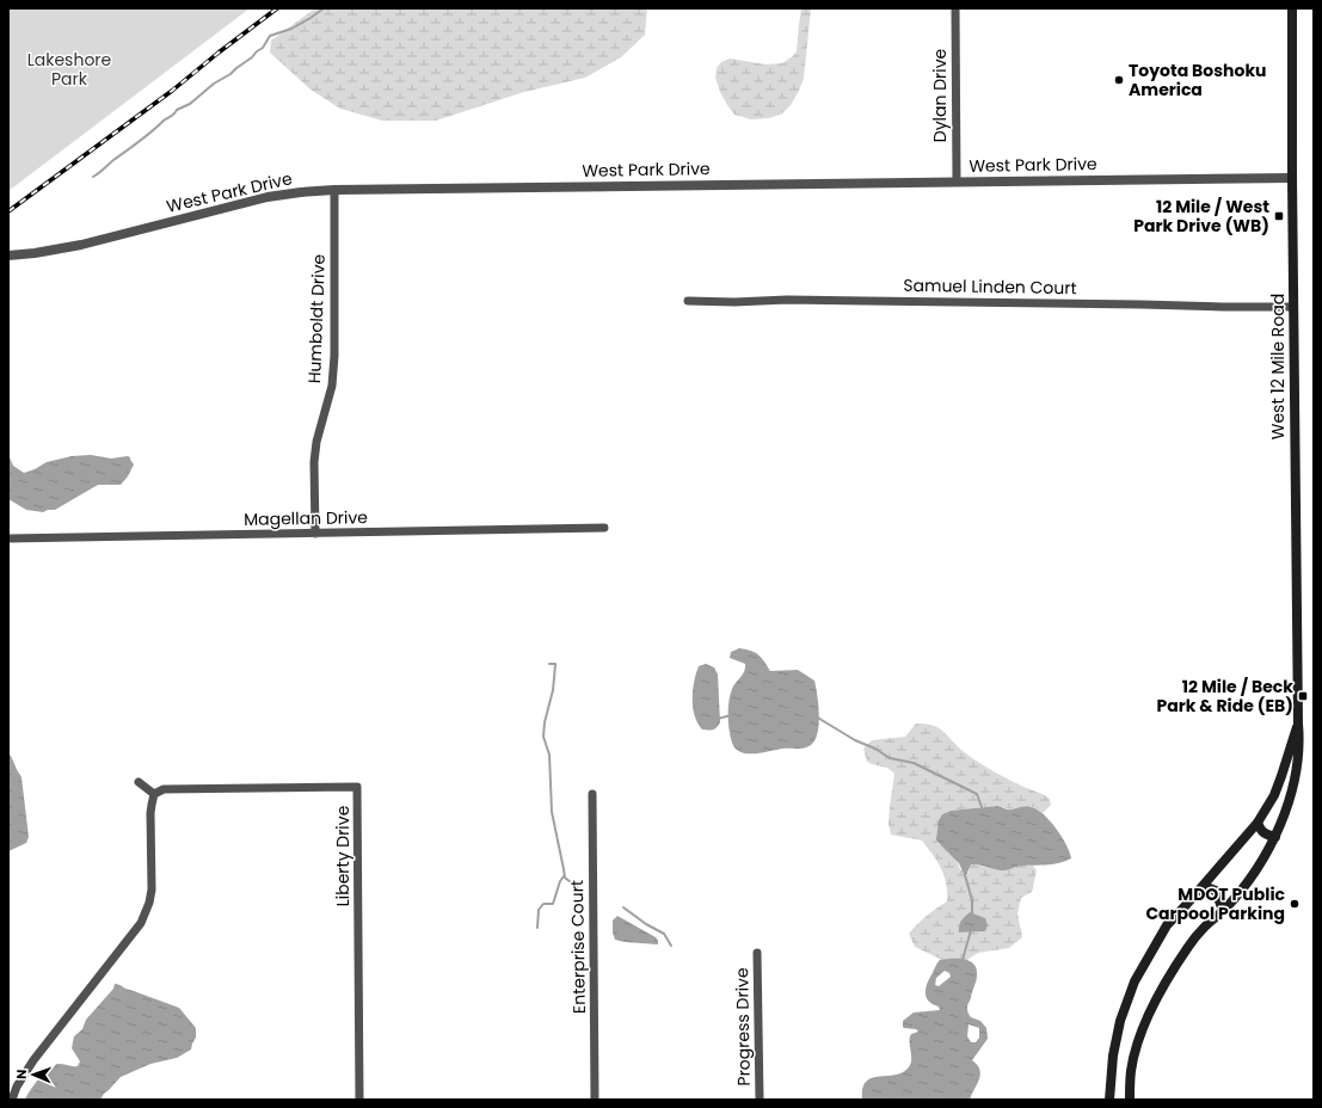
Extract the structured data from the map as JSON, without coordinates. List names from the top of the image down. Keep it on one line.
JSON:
{"streets":{"main road":["West 12 Mile Road"],"street":["Dylan Drive","West Park Drive","Samuel Linden Court","Humboldt Drive","Magellan Drive","Liberty Drive","Enterprise Court","Progress Drive"]},"crossings":[["Dylan Drive","West Park Drive"],["West Park Drive","Humboldt Drive"],["West Park Drive","West 12 Mile Road"],["Samuel Linden Court","West 12 Mile Road"],["Humboldt Drive","Magellan Drive"]],"parks":["Lakeshore Park"],"places":{"other":["Toyota Boshoku America","MDOT Public Carpool Parking"],"transit":["12 Mile / West Park Drive (WB)","12 Mile / Beck Park & Ride (EB)"]},"north":"left"}
